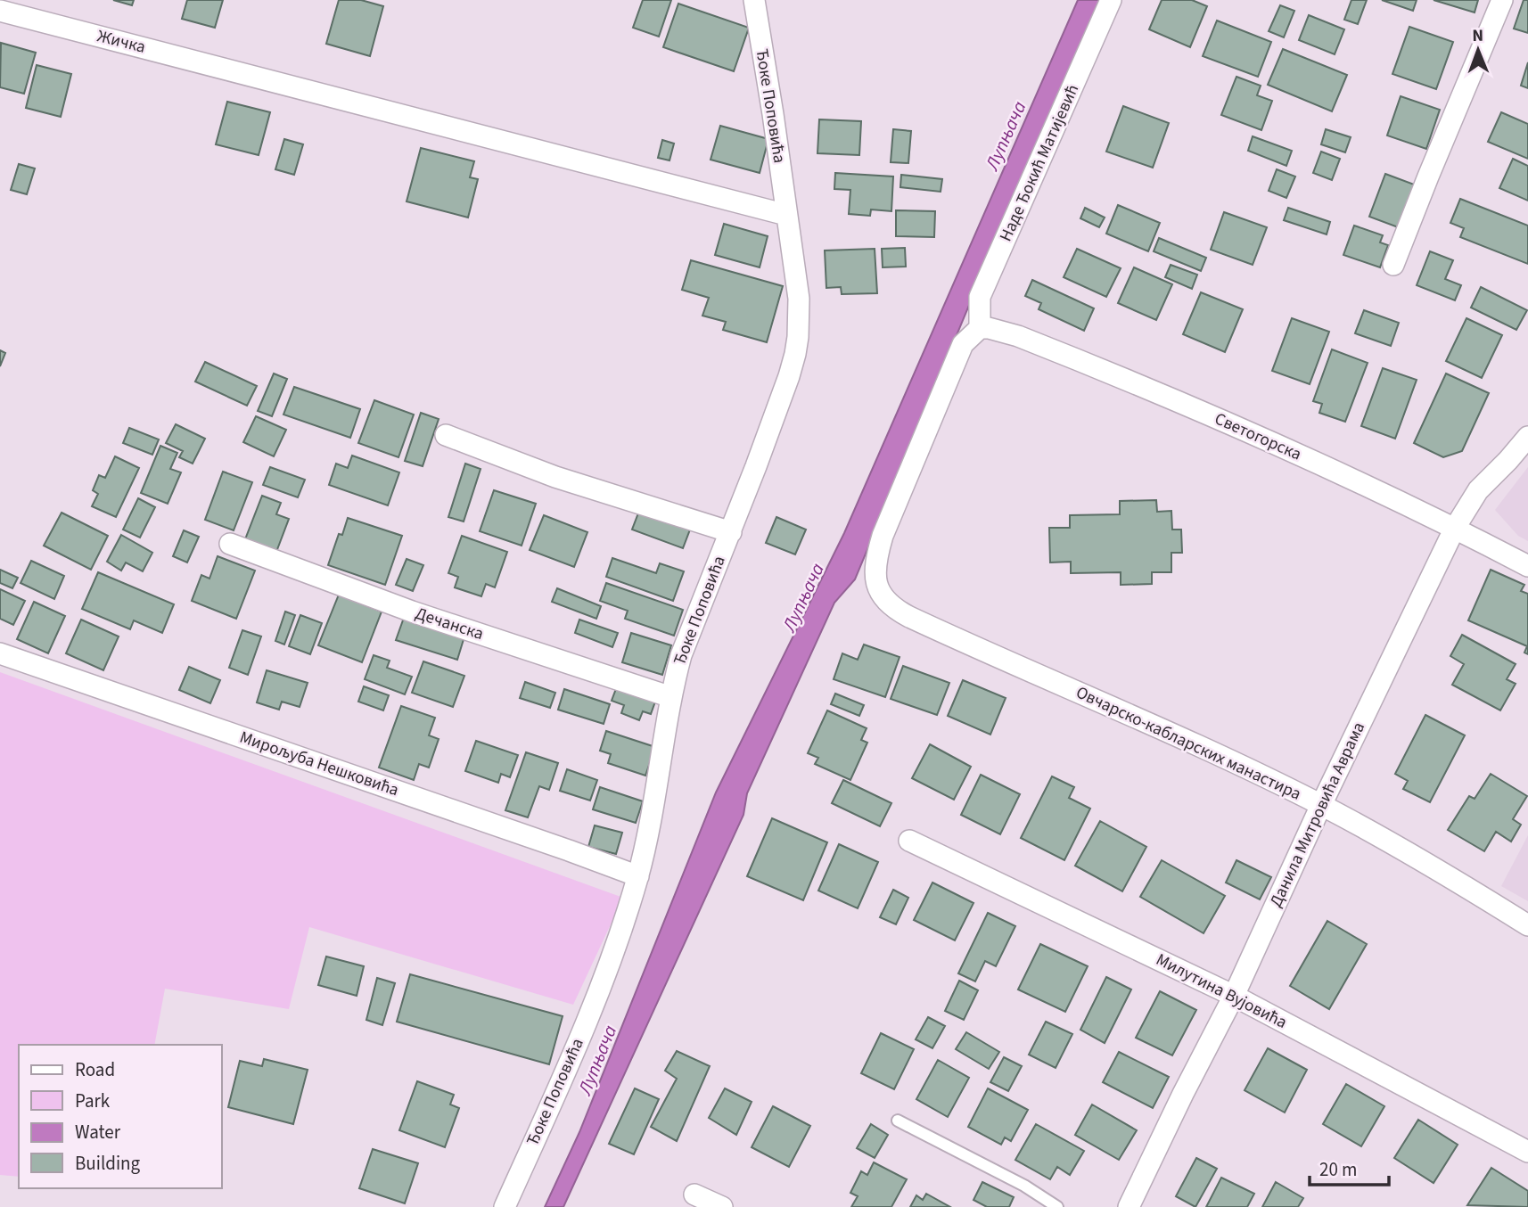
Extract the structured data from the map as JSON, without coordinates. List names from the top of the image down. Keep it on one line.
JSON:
{"streets":{"street":["Жичка","Ђоке Поповића","Наде Ђокић Матијевић","Светогорска","Дечанска","Овчарско-кабларских манастира","Мирољуба Нешковића","Данила Митровића Аврама","Милутина Вујовића"]},"crossings":[["Жичка","Ђоке Поповића"],["Ђоке Поповића","Дечанска"],["Ђоке Поповића","Мирољуба Нешковића"],["Наде Ђокић Матијевић","Светогорска"],["Наде Ђокић Матијевић","Овчарско-кабларских манастира"],["Светогорска","Овчарско-кабларских манастира"],["Светогорска","Данила Митровића Аврама"],["Овчарско-кабларских манастира","Данила Митровића Аврама"],["Данила Митровића Аврама","Милутина Вујовића"]],"water":["Лупњача"],"legend":["Road","Park","Water","Building"],"scale_bar":"20 m","north":"top"}
